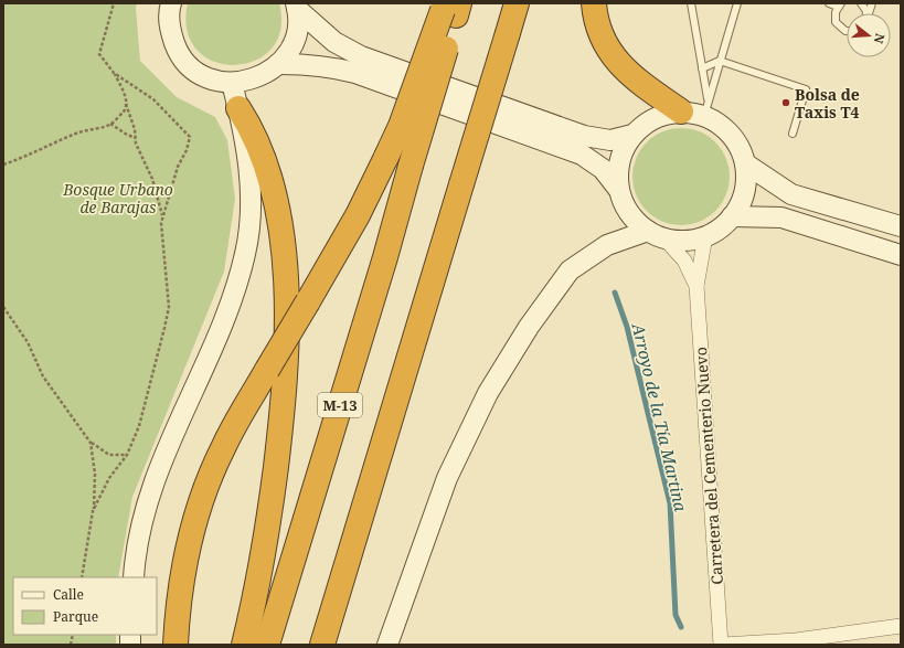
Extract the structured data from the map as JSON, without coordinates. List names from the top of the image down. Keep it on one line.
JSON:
{"streets":{"highway":["M-13"],"street":["Carretera del Cementerio Nuevo"]},"water":["Arroyo de la Tía Martina"],"parks":["Bosque Urbano de Barajas"],"places":["Bolsa de Taxis T4"],"legend":["Calle","Parque"],"north":"right"}
